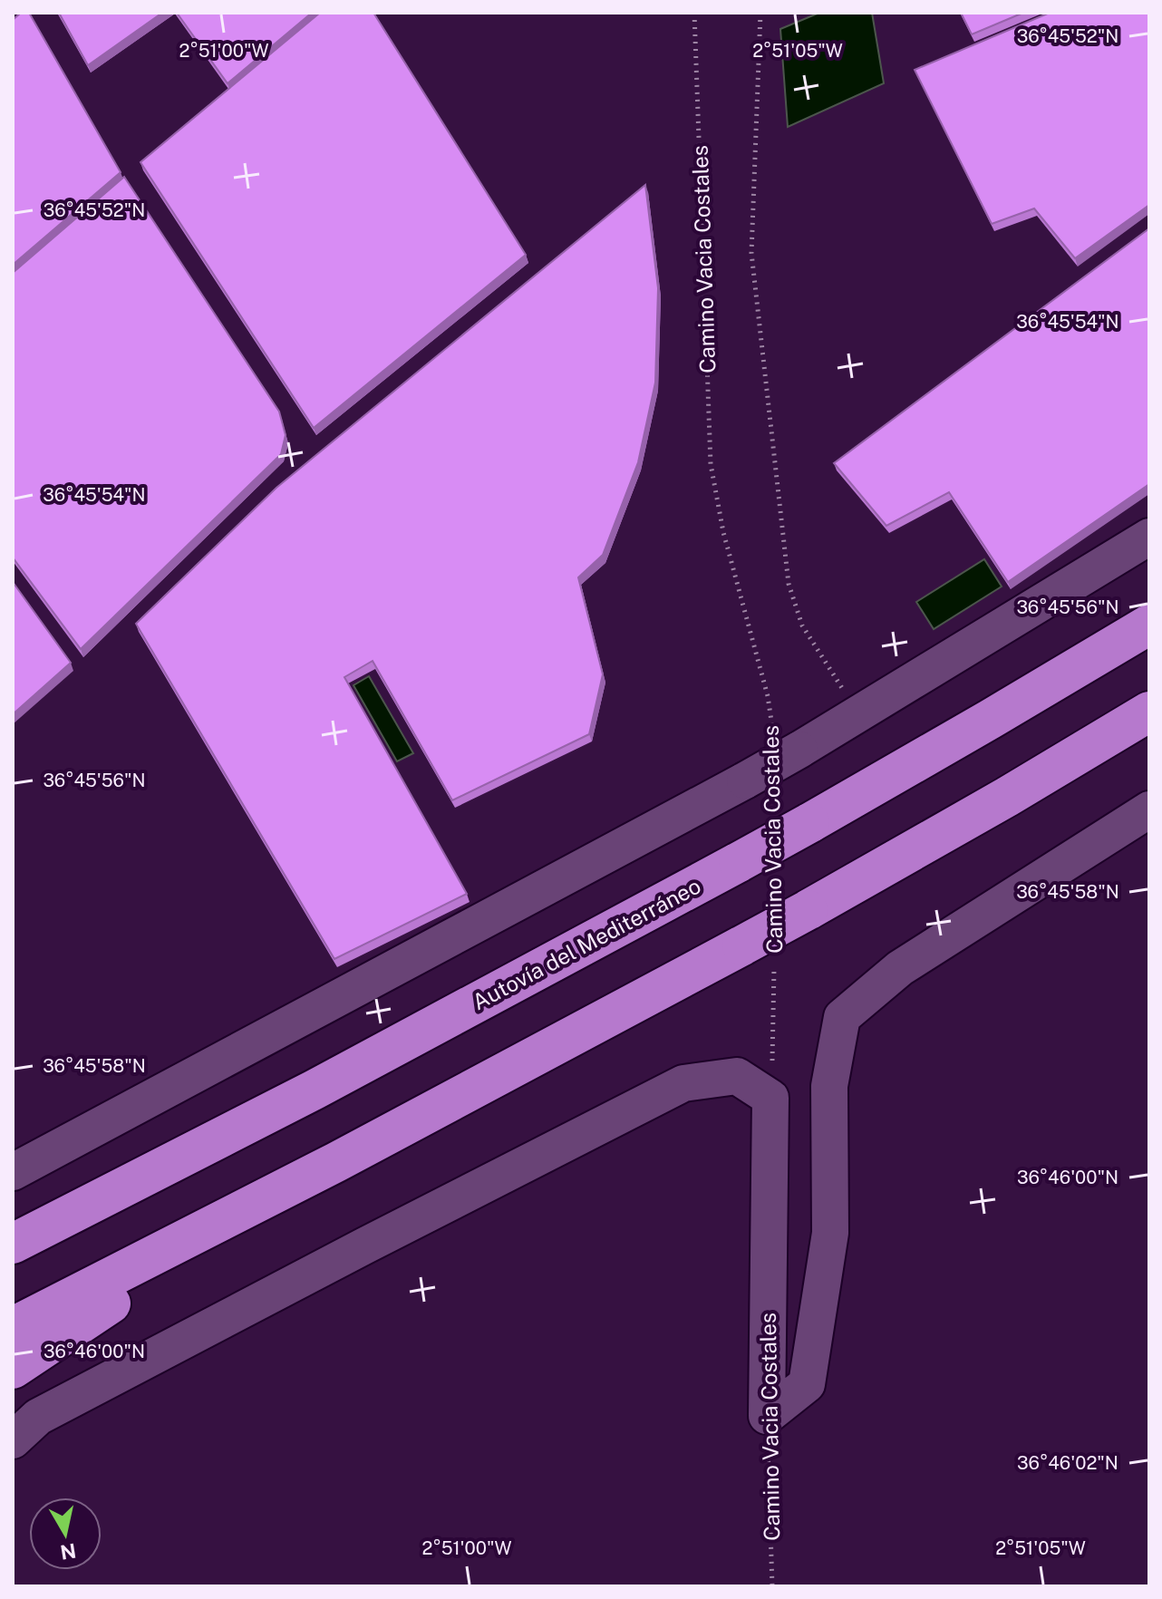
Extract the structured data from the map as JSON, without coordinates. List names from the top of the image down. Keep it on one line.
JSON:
{"streets":{"highway":["Autovía del Mediterráneo"],"street":["Camino Vacia Costales"]},"north":"bottom","coordinates":["36°45'52\"N","2°51'00\"W","2°51'05\"W","36°45'54\"N","36°45'56\"N","36°45'58\"N","36°46'00\"N","36°46'02\"N"]}
